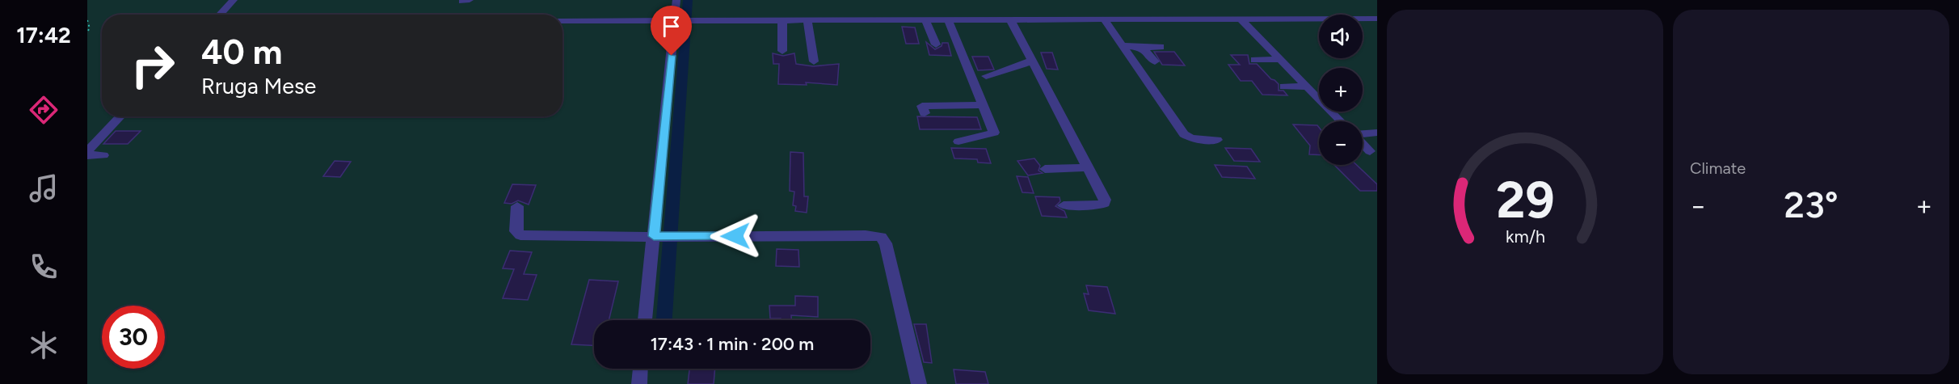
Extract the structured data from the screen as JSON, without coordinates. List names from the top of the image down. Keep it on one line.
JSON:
{"page":{"tabs":"17:42","tile":"Climate","map_buttons":["+","−"],"turn":["40 m","Rruga Mese"],"heat":["−","23°","+"],"limit":"30","trip":"17:43 · 1 min · 200 m","gauge":["29","km/h"]}}
